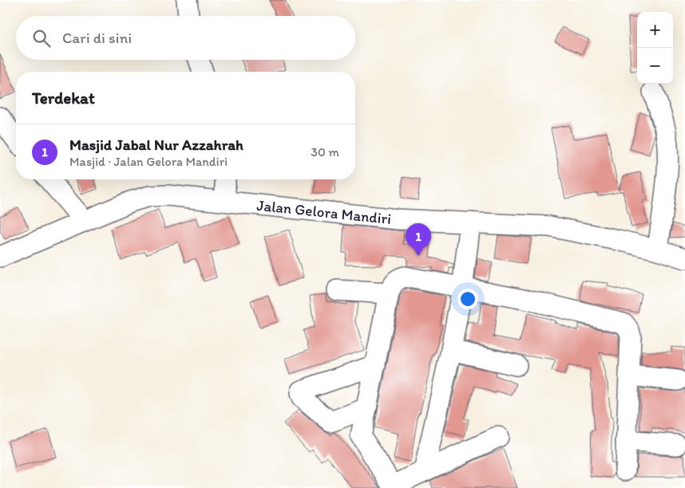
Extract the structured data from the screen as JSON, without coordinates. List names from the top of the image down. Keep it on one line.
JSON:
{"streets":{"street":["Jalan Gelora Mandiri"]},"page":{"map_buttons":["+","−"],"search":"Cari di sini","heading":"Terdekat","list":[{"mark":"1","name":"Masjid Jabal Nur Azzahrah","note":"Masjid · Jalan Gelora Mandiri","value":"30 m"}],"pins":"1"}}
